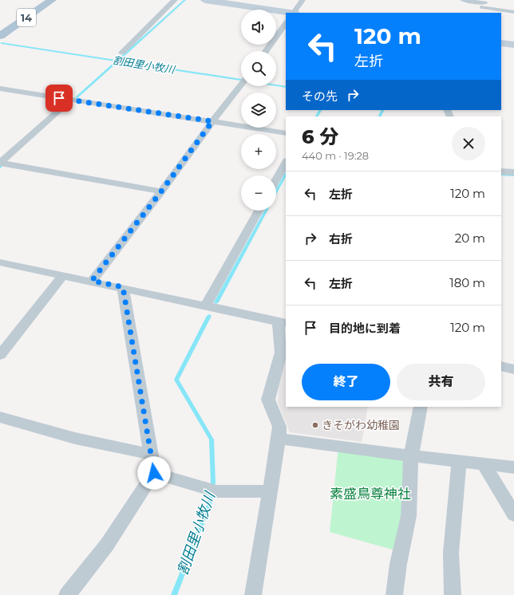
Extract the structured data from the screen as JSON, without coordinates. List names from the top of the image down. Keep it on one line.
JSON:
{"streets":{"main road":["14"]},"water":["割田里小牧川"],"parks":["素盛鳥尊神社"],"places":["きそがわ幼稚園"],"page":{"map_buttons":["+","−"],"turn":["120 m","左折"],"then":"その先","heading":["6 分","440 m · 19:28"],"list":[{"name":"左折","value":"120 m"},{"name":"右折","value":"20 m"},{"name":"左折","value":"180 m"},{"name":"目的地に到着","value":"120 m"}],"buttons":["終了","共有"]}}
